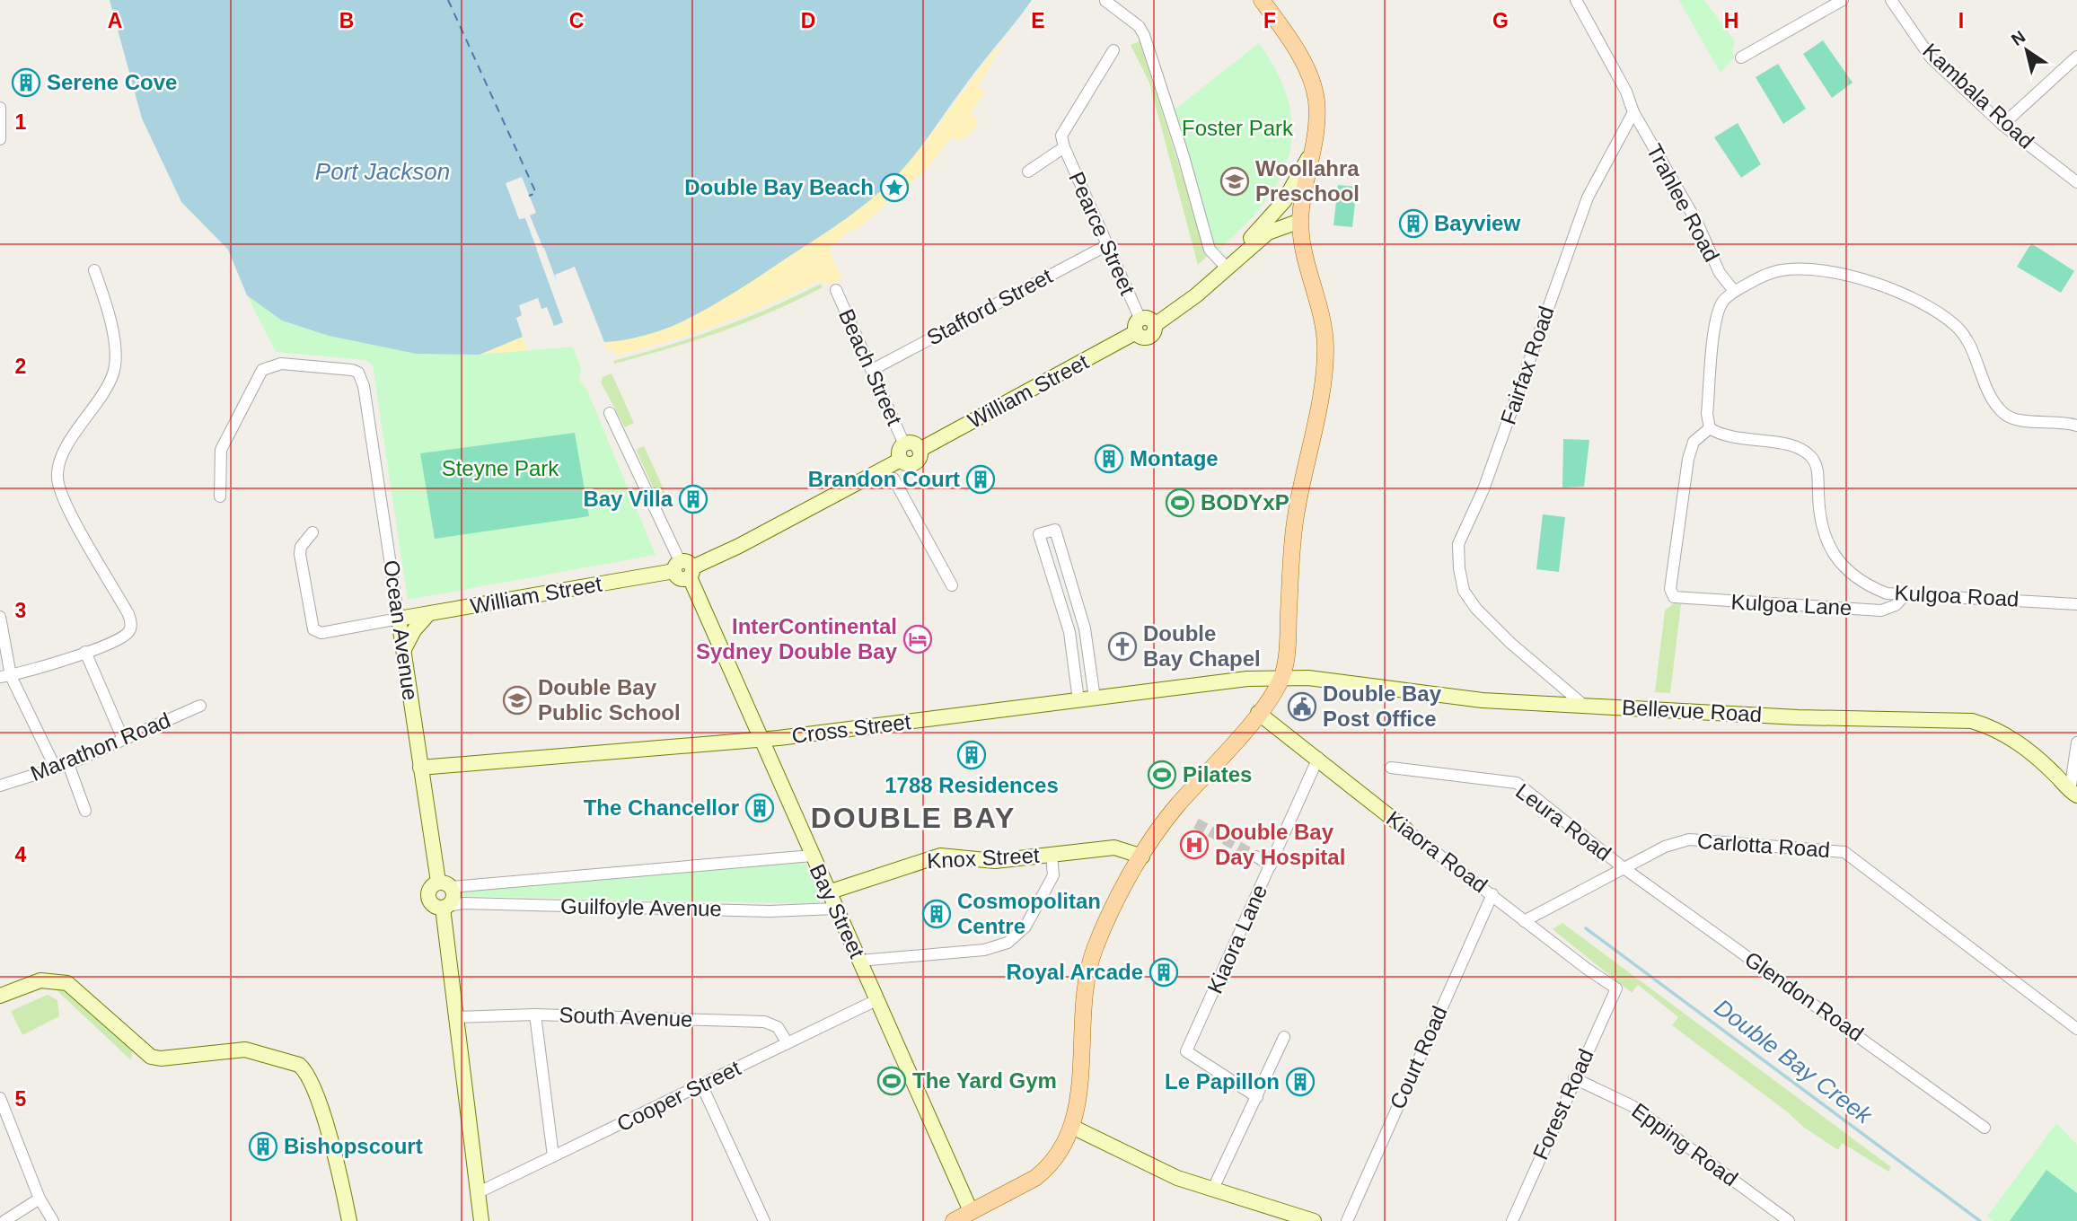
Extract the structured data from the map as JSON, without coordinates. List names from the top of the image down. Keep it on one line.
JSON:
{"streets":{"street":["Kambala Road","Trahlee Road","Pearce Street","Stafford Street","Fairfax Road","Beach Street","William Street","Kulgoa Road","Kulgoa Lane","Ocean Avenue","Bellevue Road","Cross Street","Marathon Road","Leura Road","Carlotta Road","Kiaora Road","Knox Street","Guilfoyle Avenue","Bay Street","Kiaora Lane","Glendon Road","South Avenue","Court Road","Cooper Street","Forest Road","Epping Road"]},"crossings":[["Trahlee Road","Fairfax Road"],["Pearce Street","Stafford Street"],["Pearce Street","William Street"],["Stafford Street","Beach Street"],["Fairfax Road","Bellevue Road"],["Beach Street","William Street"],["William Street","Ocean Avenue"],["William Street","Bay Street"],["Kulgoa Road","Kulgoa Lane"],["Ocean Avenue","Cross Street"],["Ocean Avenue","Guilfoyle Avenue"],["Bellevue Road","Cross Street"],["Cross Street","Bay Street"],["Leura Road","Carlotta Road"],["Leura Road","Glendon Road"],["Carlotta Road","Kiaora Road"],["Carlotta Road","Glendon Road"],["Kiaora Road","Kiaora Lane"],["Kiaora Road","Court Road"],["Kiaora Road","Forest Road"],["Knox Street","Bay Street"],["Guilfoyle Avenue","Bay Street"],["Bay Street","Cooper Street"],["South Avenue","Cooper Street"],["Forest Road","Epping Road"]],"districts":["DOUBLE BAY"],"water":["Port Jackson","Double Bay Creek"],"parks":["Foster Park","Steyne Park"],"places":{"building":["Serene Cove","Bayview","Montage","Brandon Court","Bay Villa","1788 Residences","The Chancellor","Cosmopolitan Centre","Royal Arcade","Le Papillon","Bishopscourt"],"school or university":["Woollahra Preschool","Double Bay Public School"],"place":["Double Bay Beach"],"sports":["BODYxP","Pilates","The Yard Gym"],"hotel":["InterContinental Sydney Double Bay"],"church":["Double Bay Chapel"],"public building":["Double Bay Post Office"],"hospital":["Double Bay Day Hospital"]},"north":"top left","grid":{"columns":["A","B","C","D","E","F","G","H","I"],"rows":["1","2","3","4","5"]}}
